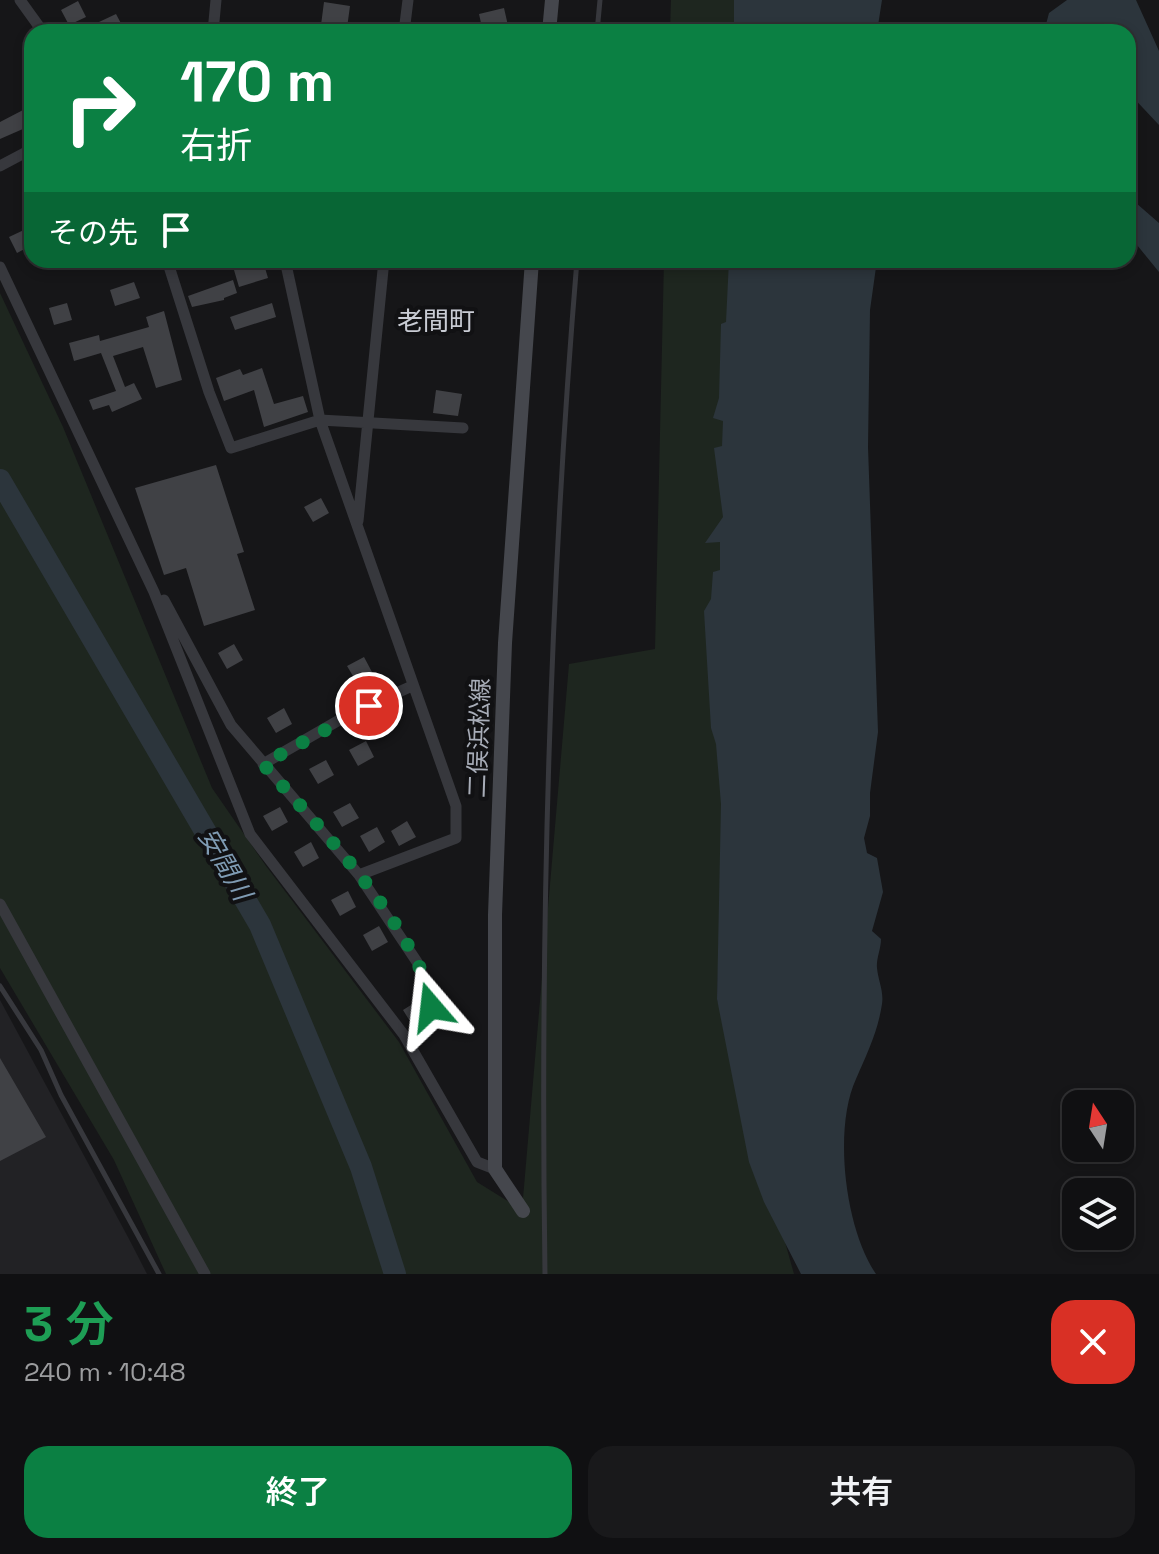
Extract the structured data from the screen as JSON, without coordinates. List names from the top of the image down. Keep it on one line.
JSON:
{"streets":{"main road":["二俣浜松線"]},"districts":["老間町"],"water":["安間川"],"north":"top","page":{"turn":["170 m","右折"],"then":"その先","heading":["3 分","240 m · 10:48"],"buttons":["終了","共有"]}}
